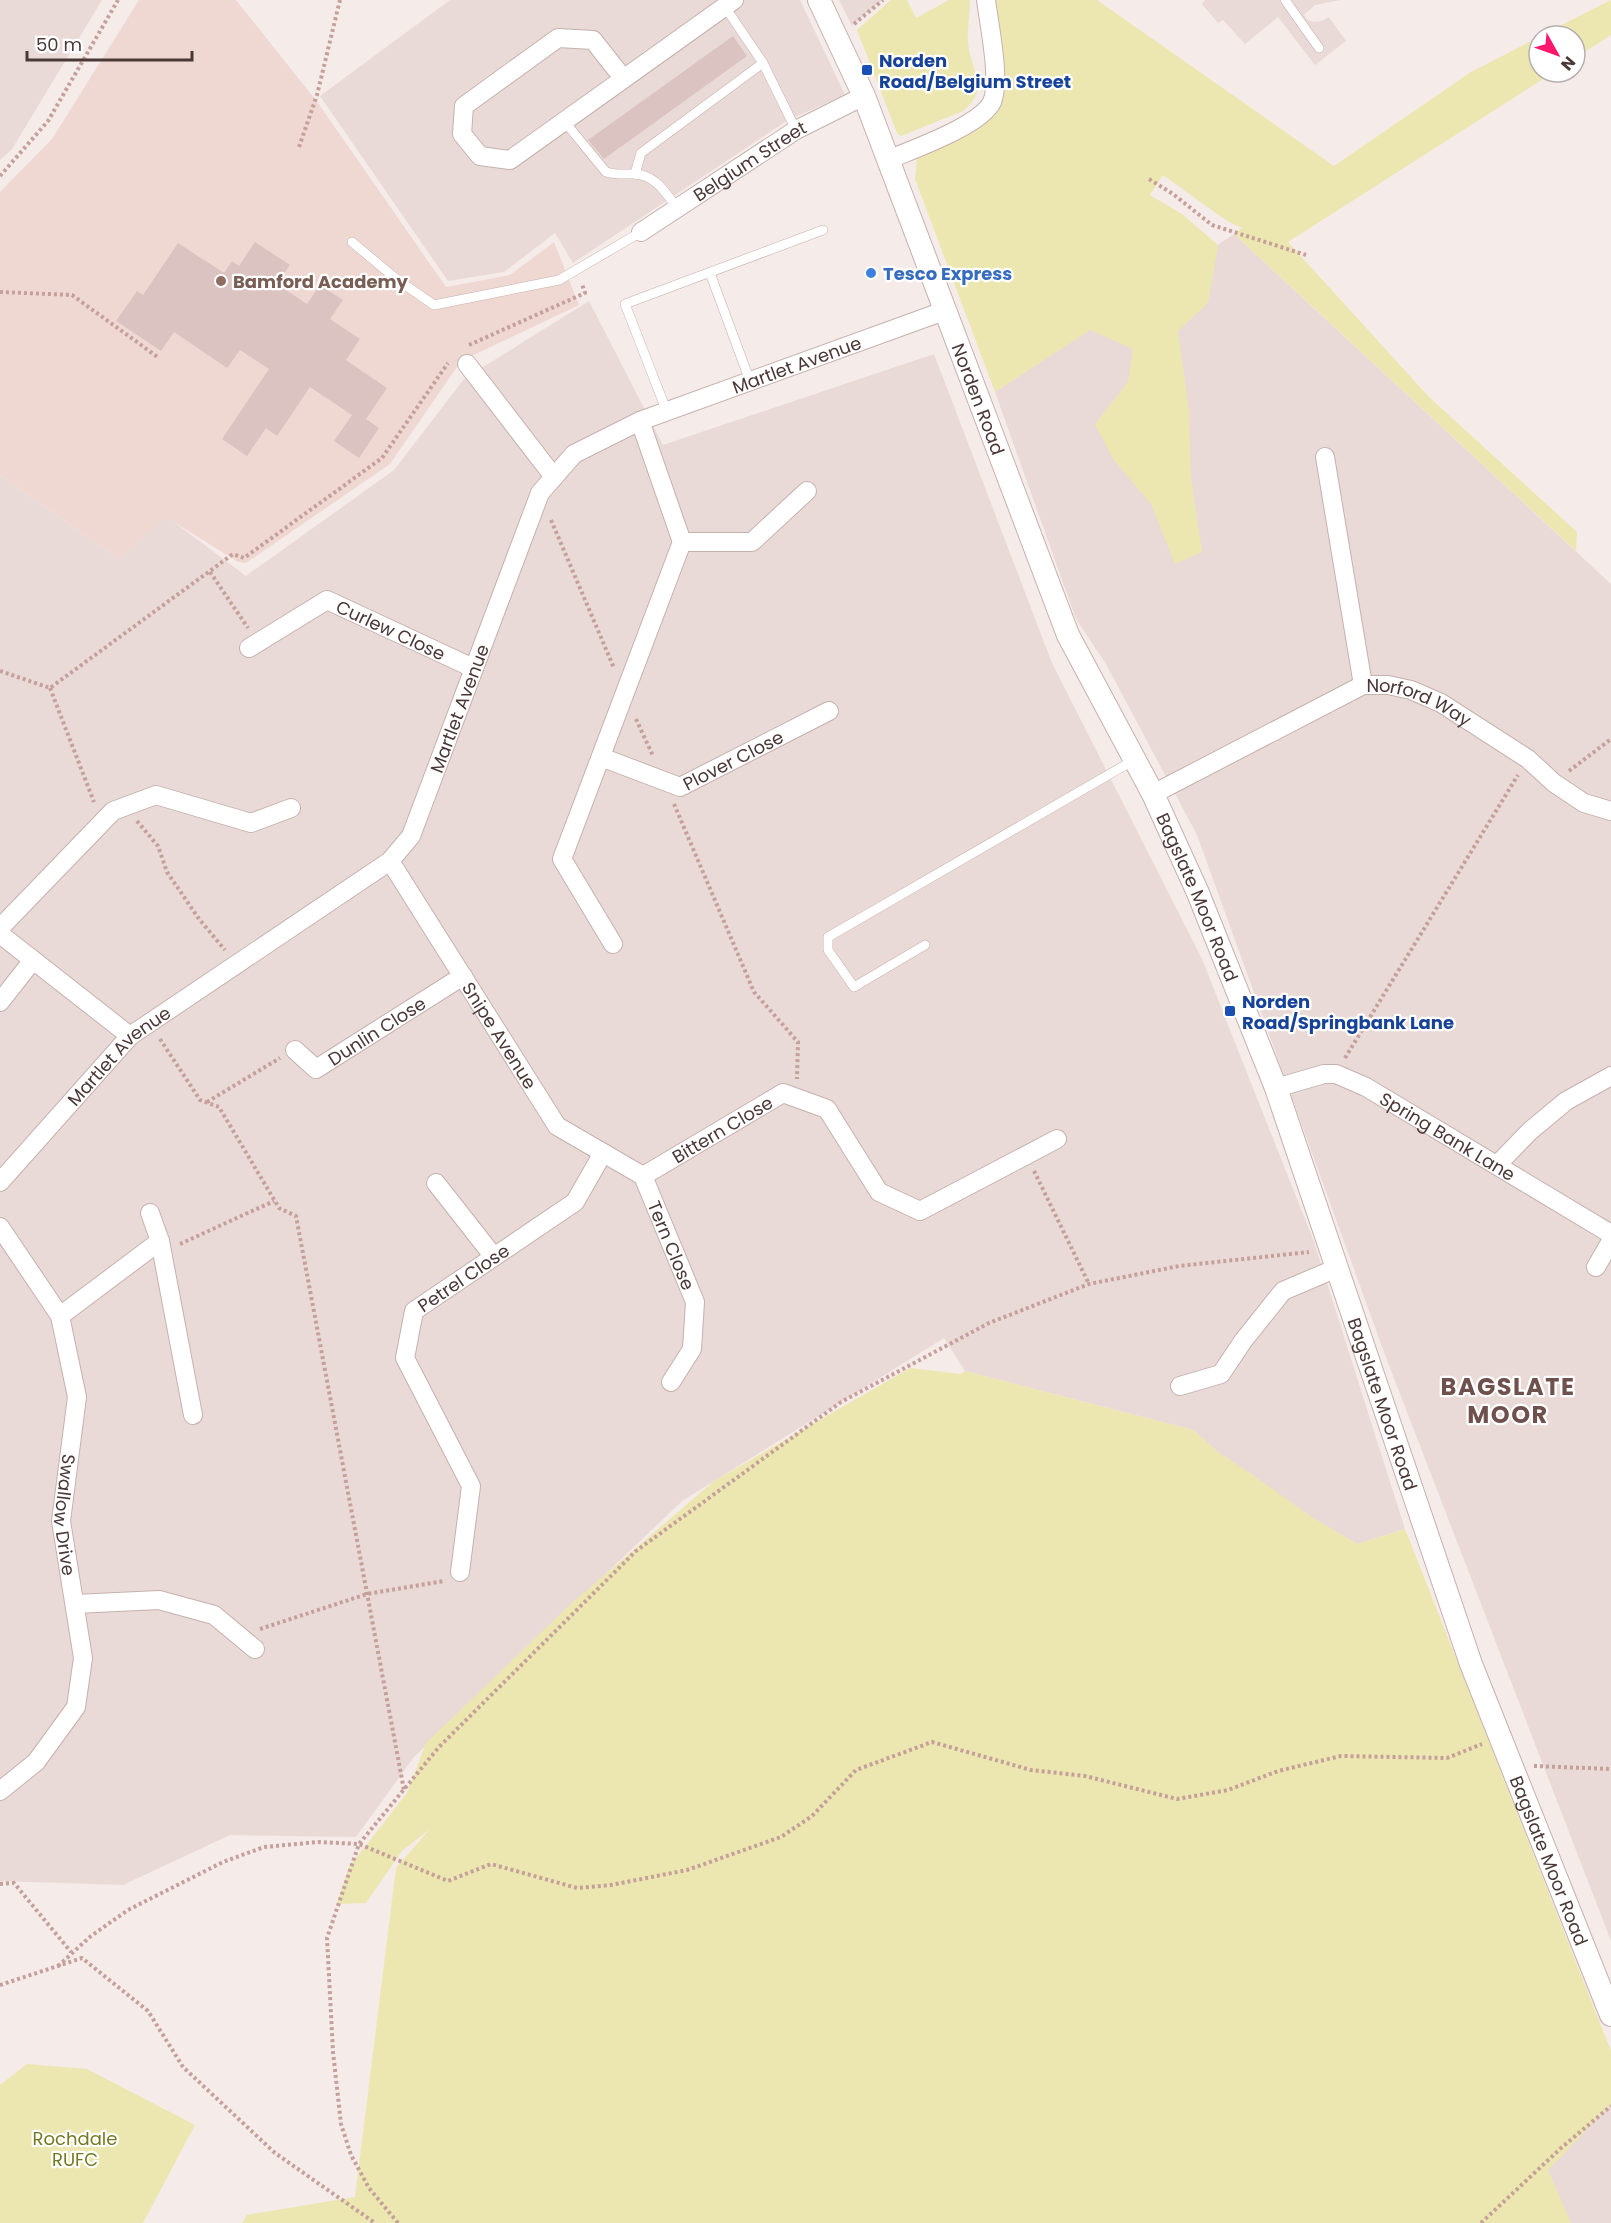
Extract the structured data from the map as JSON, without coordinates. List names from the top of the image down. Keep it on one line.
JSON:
{"streets":{"street":["Belgium Street","Martlet Avenue","Norden Road","Curlew Close","Norford Way","Plover Close","Bagslate Moor Road","Dunlin Close","Snipe Avenue","Bittern Close","Spring Bank Lane","Tern Close","Petrel Close","Swallow Drive"]},"crossings":[["Belgium Street","Norden Road"],["Martlet Avenue","Norden Road"],["Martlet Avenue","Curlew Close"],["Martlet Avenue","Snipe Avenue"],["Norden Road","Norford Way"],["Norden Road","Bagslate Moor Road"],["Norford Way","Bagslate Moor Road"],["Dunlin Close","Snipe Avenue"],["Snipe Avenue","Bittern Close"],["Snipe Avenue","Tern Close"],["Snipe Avenue","Petrel Close"],["Bittern Close","Tern Close"]],"districts":["BAGSLATE MOOR"],"parks":["Rochdale RUFC"],"places":{"transit":["Norden Road/Belgium Street","Norden Road/Springbank Lane"],"other":["Tesco Express","Bamford Academy"]},"scale_bar":"50 m","north":"bottom right"}
